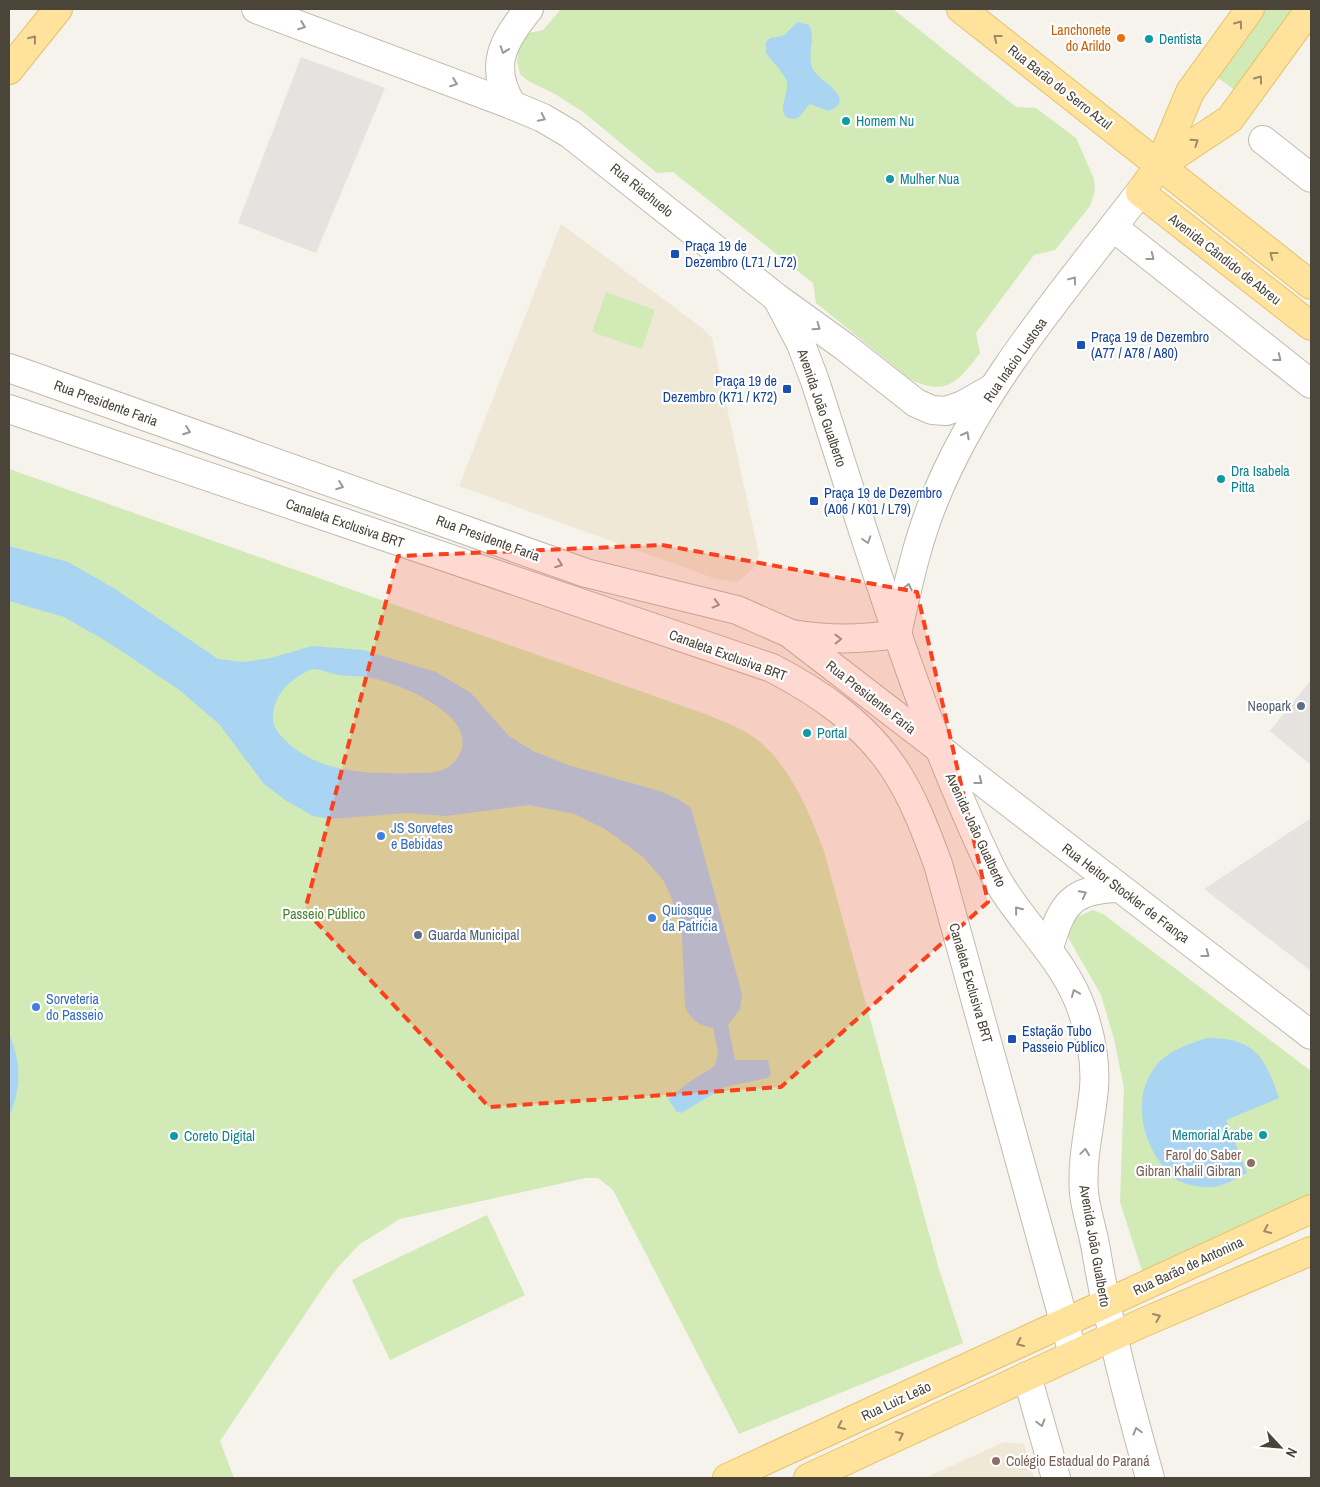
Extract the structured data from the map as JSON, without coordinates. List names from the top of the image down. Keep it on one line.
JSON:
{"streets":{"main road":["Rua Barão do Serro Azul","Avenida Cândido de Abreu","Rua Inácio Lustosa","Rua Barão de Antonina","Rua Luiz Leão"],"street":["Rua Riachuelo","Rua Presidente Faria","Avenida João Gualberto","Canaleta Exclusiva BRT","Rua Heitor Stockler de França"]},"crossings":[["Rua Barão do Serro Azul","Rua Inácio Lustosa"],["Rua Riachuelo","Rua Inácio Lustosa"],["Rua Riachuelo","Avenida João Gualberto"],["Avenida Cândido de Abreu","Rua Inácio Lustosa"],["Rua Inácio Lustosa","Avenida João Gualberto"],["Rua Presidente Faria","Avenida João Gualberto"],["Rua Presidente Faria","Rua Heitor Stockler de França"],["Avenida João Gualberto","Rua Heitor Stockler de França"],["Avenida João Gualberto","Rua Barão de Antonina"],["Canaleta Exclusiva BRT","Rua Barão de Antonina"],["Canaleta Exclusiva BRT","Rua Luiz Leão"],["Rua Barão de Antonina","Rua Luiz Leão"]],"one_way":["Rua Barão do Serro Azul","Rua Riachuelo","Rua Inácio Lustosa","Rua Presidente Faria","Rua Heitor Stockler de França"],"parks":["Passeio Público"],"places":{"other":["Lanchonete do Arildo","Dentista","Homem Nu","Mulher Nua","Dra Isabela Pitta","Neopark","Portal","JS Sorvetes e Bebidas","Quiosque da Patrícia","Guarda Municipal","Sorveteria do Passeio","Memorial Árabe","Coreto Digital","Farol do Saber Gibran Khalil Gibran","Colégio Estadual do Paraná"],"transit":["Praça 19 de Dezembro (L71 / L72)","Praça 19 de Dezembro (A77 / A78 / A80)","Praça 19 de Dezembro (K71 / K72)","Praça 19 de Dezembro (A06 / K01 / L79)","Estação Tubo Passeio Público"]},"north":"bottom right"}
